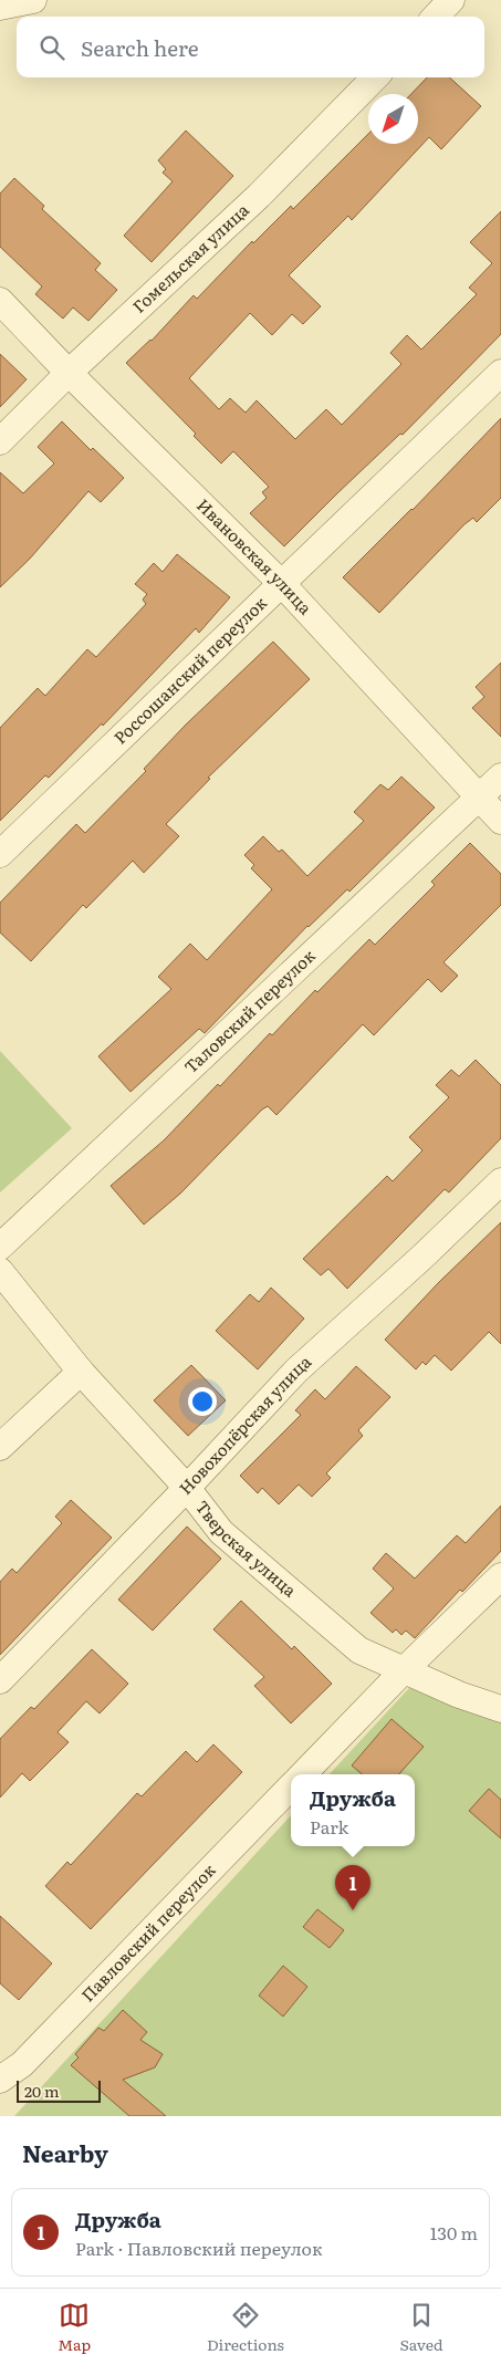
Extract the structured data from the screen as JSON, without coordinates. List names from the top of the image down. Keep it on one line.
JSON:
{"streets":{"street":["Гомельская улица","Ивановская улица","Россошанский переулок","Таловский переулок","Новохопёрская улица","Тверская улица","Павловский переулок"]},"crossings":[["Гомельская улица","Ивановская улица"],["Ивановская улица","Россошанский переулок"],["Ивановская улица","Таловский переулок"],["Новохопёрская улица","Тверская улица"]],"scale_bar":"20 m","north":"bottom left","page":{"search":"Search here","popup":["Дружба","Park"],"pins":"1","scale":"20 m","heading":"Nearby","list":[{"mark":"1","name":"Дружба","note":"Park · Павловский переулок","value":"130 m"}],"nav":["Map","Directions","Saved"]}}
